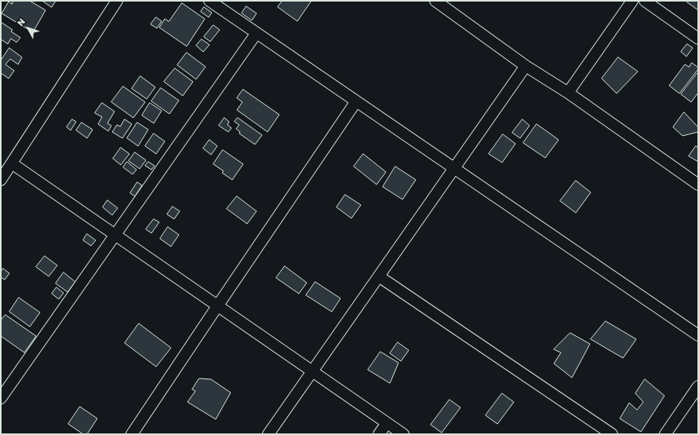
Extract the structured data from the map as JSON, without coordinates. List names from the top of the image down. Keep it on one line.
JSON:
{"north":"top left"}
